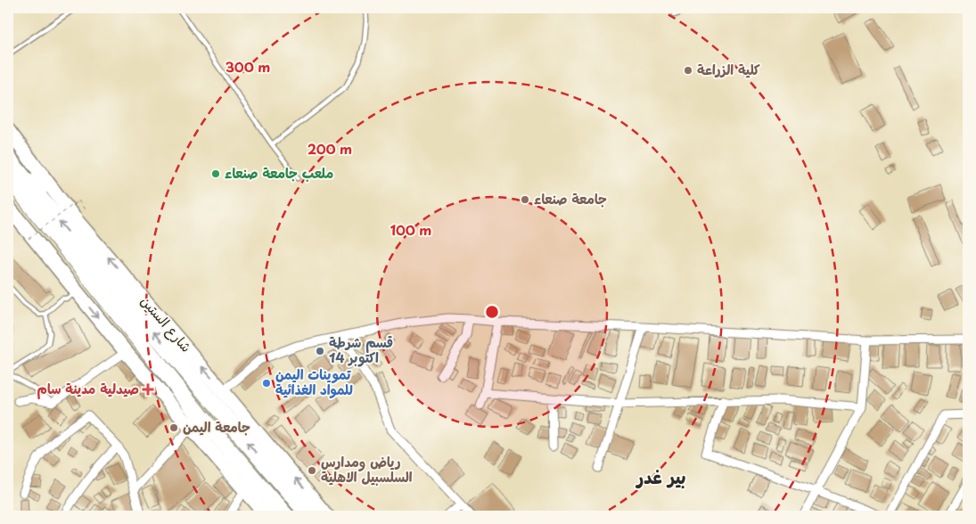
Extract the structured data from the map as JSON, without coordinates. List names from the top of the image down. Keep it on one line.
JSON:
{"streets":{"highway":["شارع الستين"]},"districts":["بير غدر"],"places":{"other":["كلية الزراعة","ملعب جامعة صنعاء","جامعة صنعاء","قسم شرطة 14 اكتوبر","تموينات اليمن للمواد الغذائية","جامعة اليمن","رياض ومدارس السلسبيل الاهلية"],"health":["صيدلية مدينة سام"]},"rings":["300 m","200 m","100 m"]}
